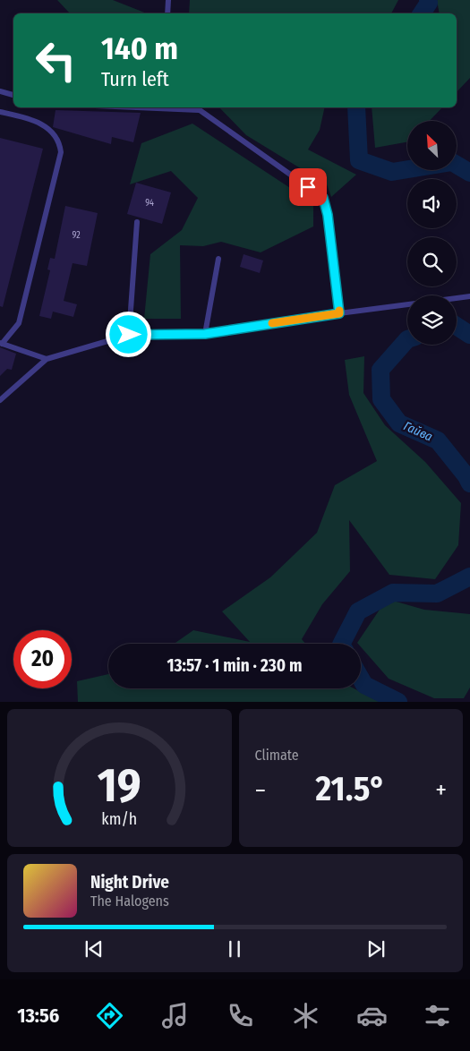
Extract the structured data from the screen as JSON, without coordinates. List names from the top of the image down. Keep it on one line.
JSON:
{"water":["Гайва"],"house_numbers":["94","92"],"north":"top left","page":{"turn":["140 m","Turn left"],"limit":"20","trip":"13:57 · 1 min · 230 m","tile":"Climate","heat":["−","21.5°","+"],"song":["Night Drive","The Halogens"],"tabs":"13:56","gauge":["19","km/h"]}}
